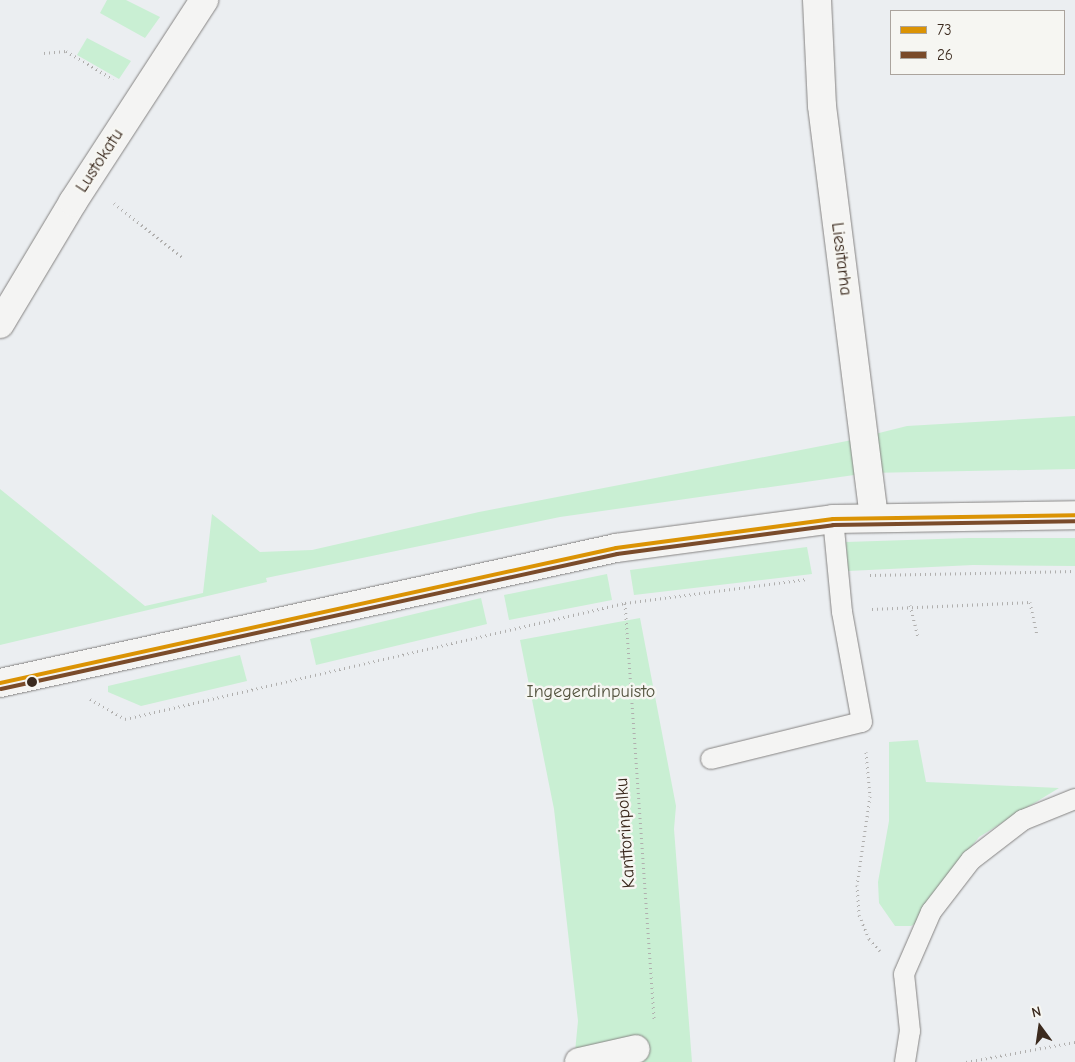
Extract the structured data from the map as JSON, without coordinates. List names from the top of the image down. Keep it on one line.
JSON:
{"streets":{"street":["Lustokatu","Liesitarha"],"path":["Kanttorinpolku"]},"parks":["Ingegerdinpuisto"],"lines":["transit line 73","transit line 26"],"legend":["73","26"],"north":"top"}
